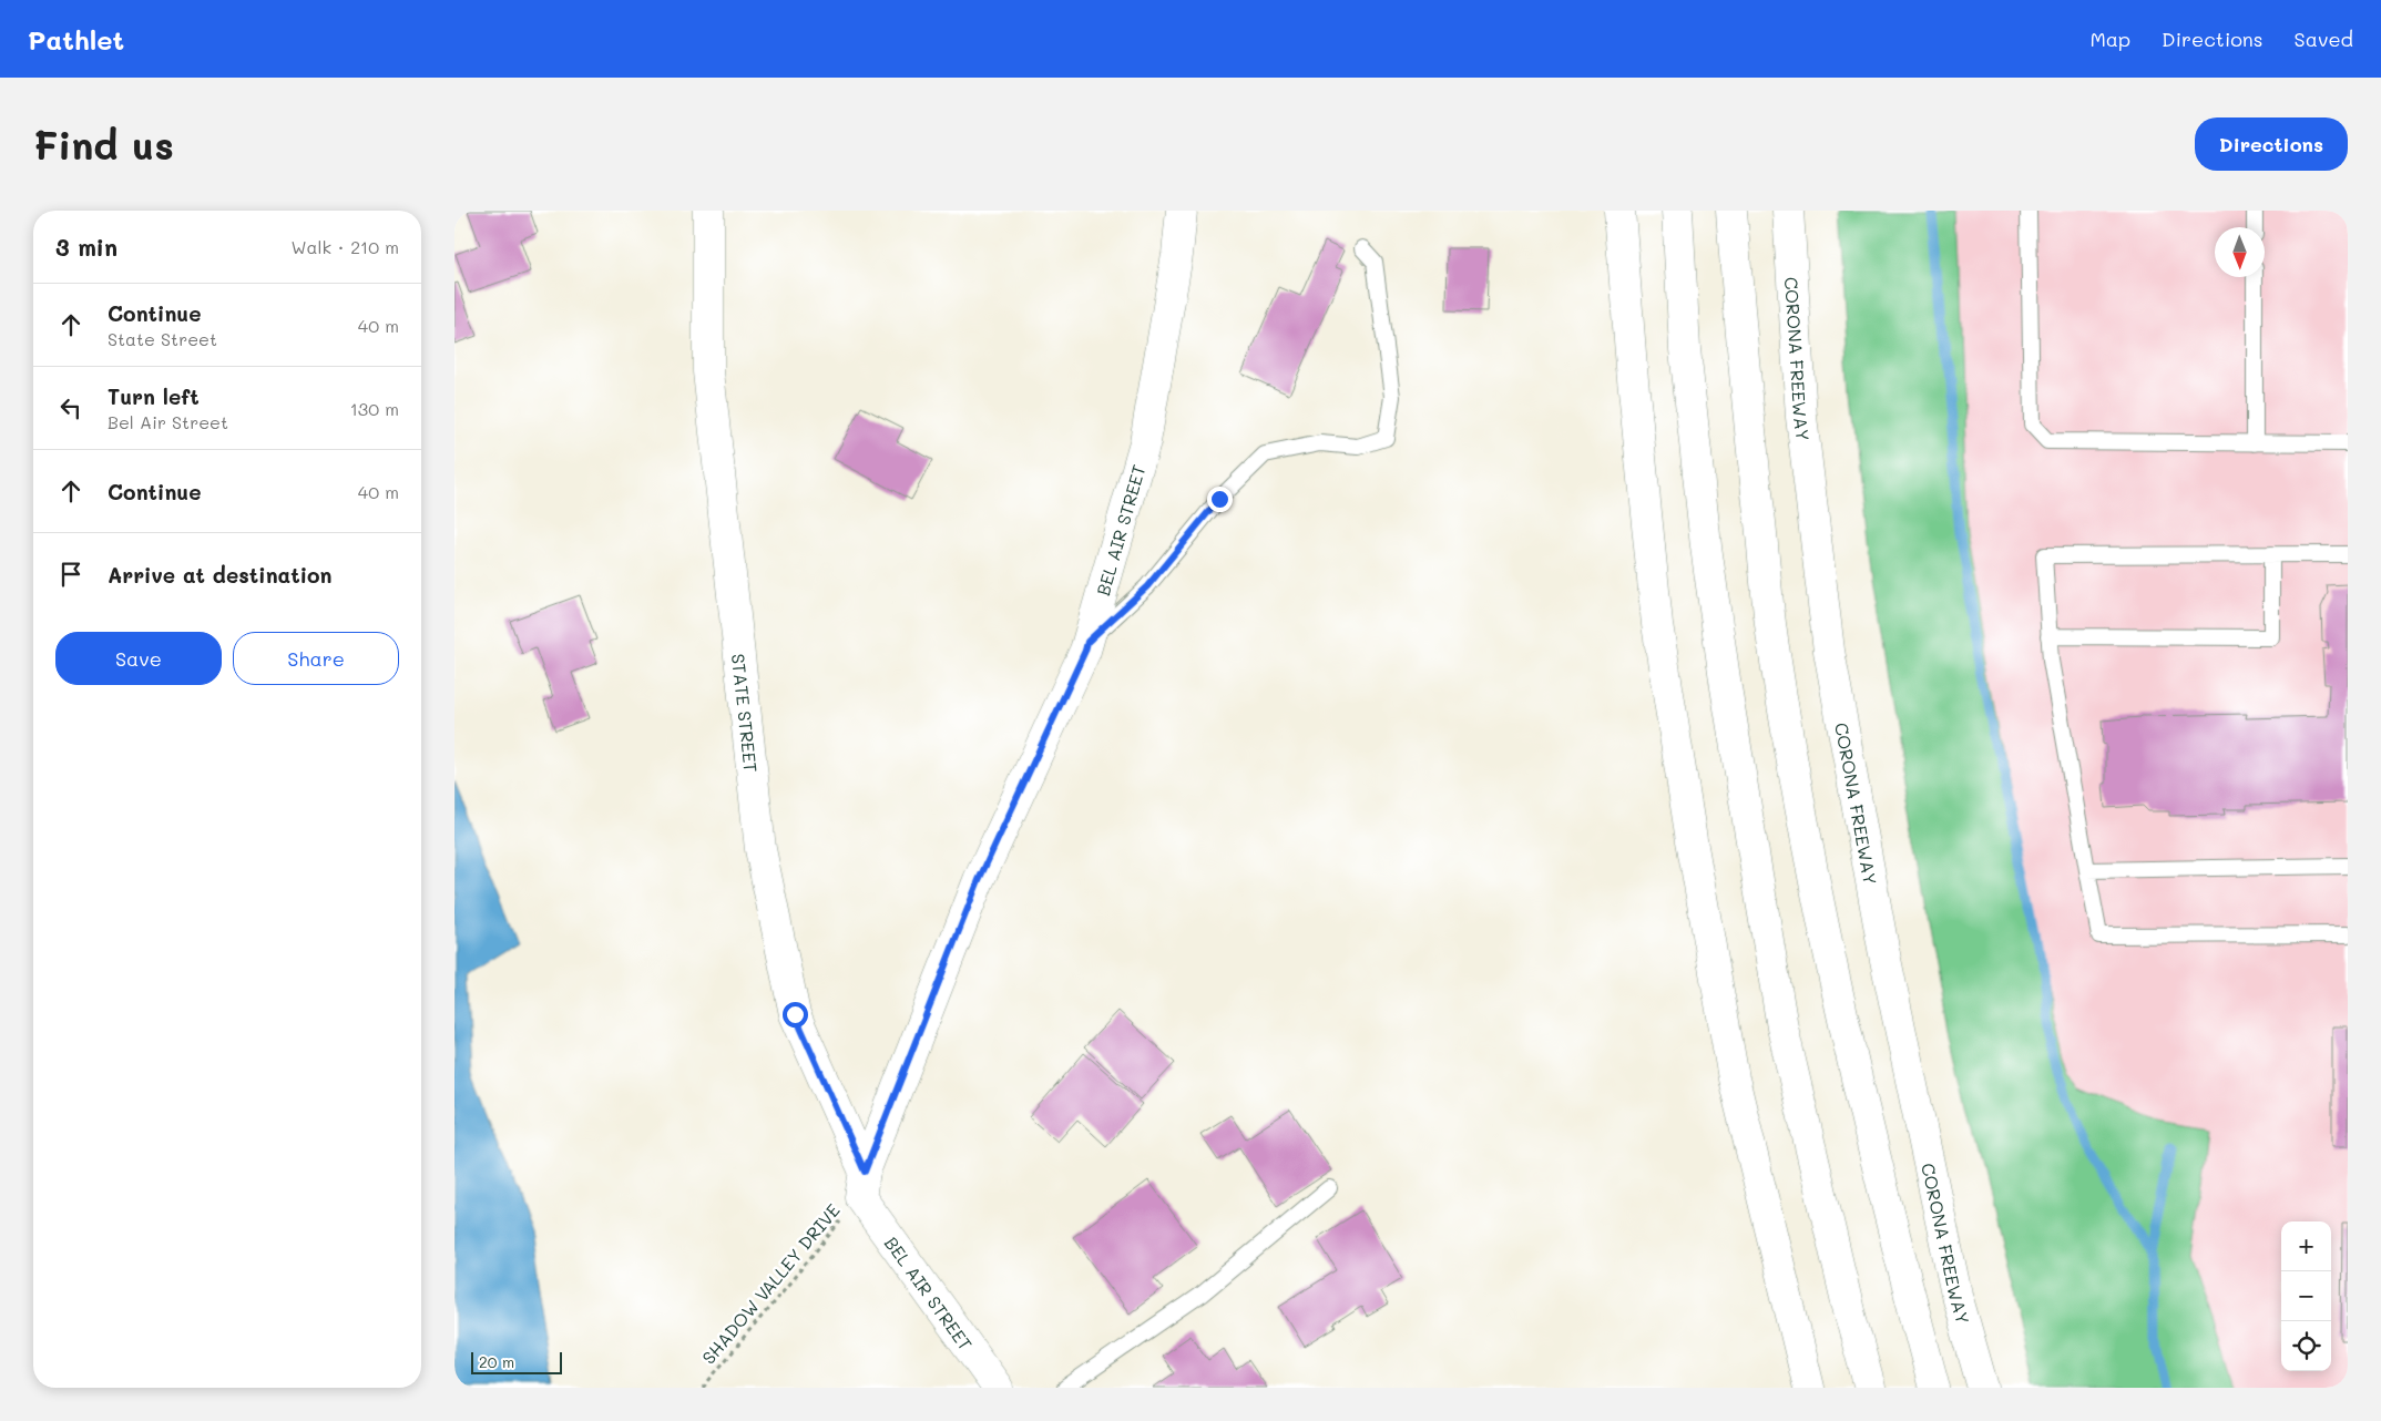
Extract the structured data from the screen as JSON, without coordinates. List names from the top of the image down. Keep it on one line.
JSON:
{"streets":{"main road":["CORONA FREEWAY","BEL AIR STREET","STATE STREET"],"path":["SHADOW VALLEY DRIVE"]},"crossings":[["BEL AIR STREET","STATE STREET"],["BEL AIR STREET","SHADOW VALLEY DRIVE"],["STATE STREET","SHADOW VALLEY DRIVE"]],"scale_bar":"20 m","north":"bottom","page":{"header":"Pathlet","nav":["Map","Directions","Saved"],"buttons":["Directions",["Save","Share"]],"title":"Find us","heading":["3 min","Walk · 210 m"],"list":[["Continue","State Street","40 m"],["Turn left","Bel Air Street","130 m"],["Continue","40 m"],"Arrive at destination"],"map_buttons":["+","−"],"scale":"20 m"}}
